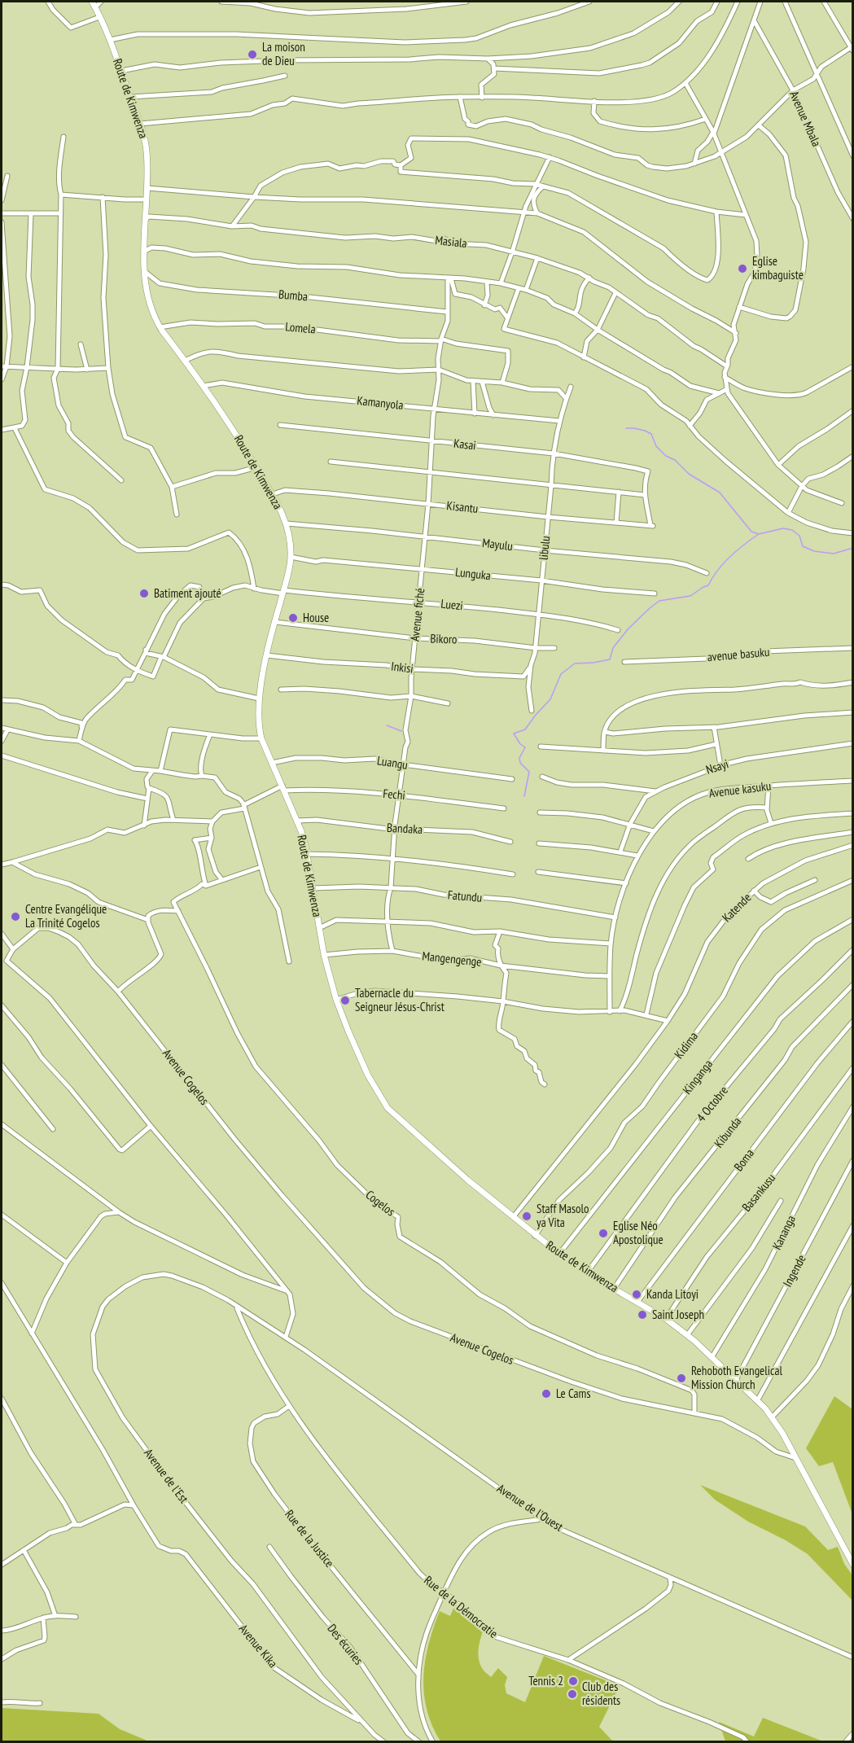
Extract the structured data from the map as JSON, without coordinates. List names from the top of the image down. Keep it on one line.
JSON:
{"streets":{"street":["Route de Kimwenza","Avenue Mbala","Masiala","Bumba","Lomela","Kamanyola","Kasai","Kisantu","Mayulu","libulu","Lunguka","Luezi","Avenue fiché","Bikoro","avenue basuku","Inkisi","Luangu","Nsayi","Avenue kasuku","Fechi","Bandaka","Fatundu","Katende","Mangengenge","Kidima","Avenue Cogelos","Kinganga","4 Octobre","Kibunda","Boma","Basankusu","Cogelos","Kananga","Ingende","Avenue de l'Est","Avenue de l'Ouest","Rue de la Justice","Rue de la Démocratie","Des écuries","Avenue Kika"]},"crossings":[["Route de Kimwenza","Masiala"],["Route de Kimwenza","Bumba"],["Route de Kimwenza","Lomela"],["Route de Kimwenza","Kamanyola"],["Route de Kimwenza","Kisantu"],["Route de Kimwenza","Mayulu"],["Route de Kimwenza","Lunguka"],["Route de Kimwenza","Luezi"],["Route de Kimwenza","Bikoro"],["Route de Kimwenza","Inkisi"],["Route de Kimwenza","Luangu"],["Route de Kimwenza","Fechi"],["Route de Kimwenza","Bandaka"],["Route de Kimwenza","Fatundu"],["Route de Kimwenza","Katende"],["Route de Kimwenza","Mangengenge"],["Route de Kimwenza","Kidima"],["Route de Kimwenza","Avenue Cogelos"],["Route de Kimwenza","Kinganga"],["Route de Kimwenza","4 Octobre"],["Route de Kimwenza","Kibunda"],["Route de Kimwenza","Boma"],["Route de Kimwenza","Basankusu"],["Route de Kimwenza","Kananga"],["Route de Kimwenza","Ingende"],["Bumba","Avenue fiché"],["Lomela","Avenue fiché"],["Kamanyola","libulu"],["Kamanyola","Avenue fiché"],["Kasai","Kisantu"],["Kasai","libulu"],["Kasai","Avenue fiché"],["Kisantu","libulu"],["Kisantu","Avenue fiché"],["Mayulu","libulu"],["Mayulu","Avenue fiché"],["libulu","Lunguka"],["libulu","Luezi"],["libulu","Bikoro"],["libulu","Inkisi"],["Lunguka","Avenue fiché"],["Luezi","Avenue fiché"],["Avenue fiché","Bikoro"],["Avenue fiché","Inkisi"],["Avenue fiché","Luangu"],["Avenue fiché","Fechi"],["Avenue fiché","Bandaka"],["Avenue fiché","Fatundu"],["Avenue fiché","Mangengenge"],["Avenue kasuku","Fatundu"],["Avenue kasuku","Mangengenge"],["Avenue Cogelos","Cogelos"],["Avenue de l'Est","Avenue de l'Ouest"],["Avenue de l'Est","Rue de la Démocratie"],["Avenue de l'Est","Avenue Kika"],["Avenue de l'Ouest","Rue de la Démocratie"],["Rue de la Justice","Rue de la Démocratie"]],"places":["La moison de Dieu","Eglise kimbaguiste","Batiment ajouté","House","Centre Evangélique La Trinité Cogelos","Tabernacle du Seigneur Jésus-Christ","Staff Masolo ya Vita","Eglise Néo Apostolique","Kanda Litoyi","Saint Joseph","Rehoboth Evangelical Mission Church","Le Cams","Tennis 2","Club des résidents"]}
